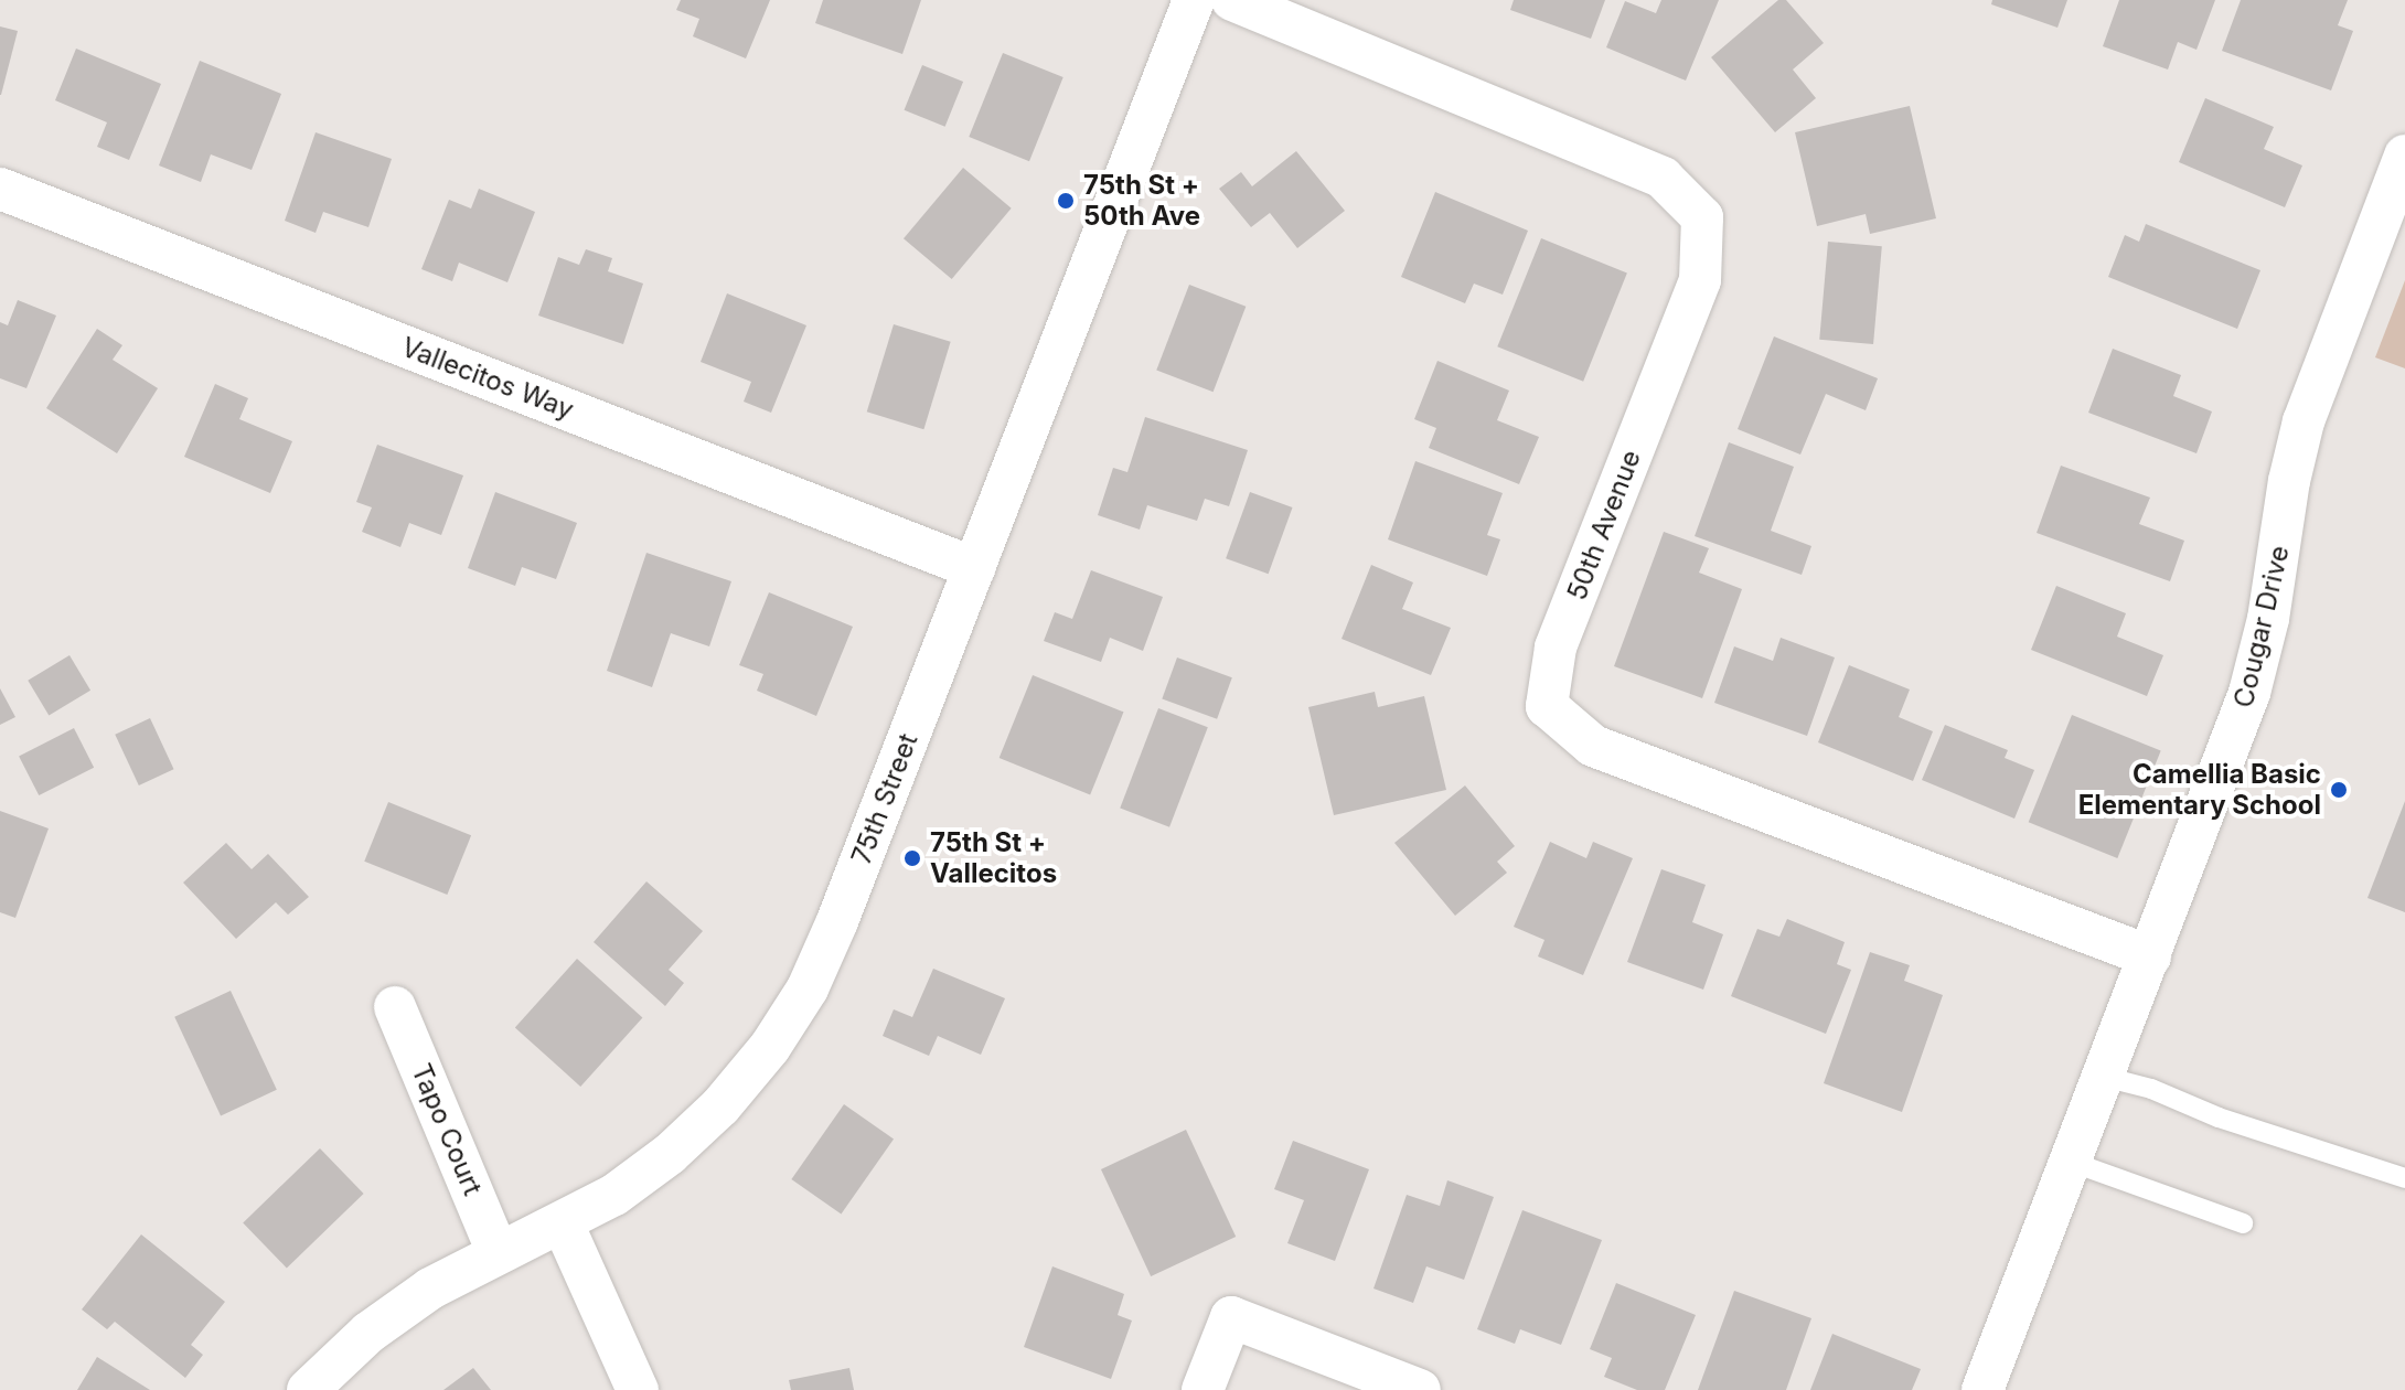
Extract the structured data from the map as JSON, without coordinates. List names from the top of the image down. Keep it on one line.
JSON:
{"streets":{"street":["Vallecitos Way","50th Avenue","Cougar Drive","75th Street","Tapo Court"]},"crossings":[["Vallecitos Way","75th Street"],["50th Avenue","Cougar Drive"],["75th Street","Tapo Court"]],"places":["75th St + 50th Ave","Camellia Basic Elementary School","75th St + Vallecitos"]}
